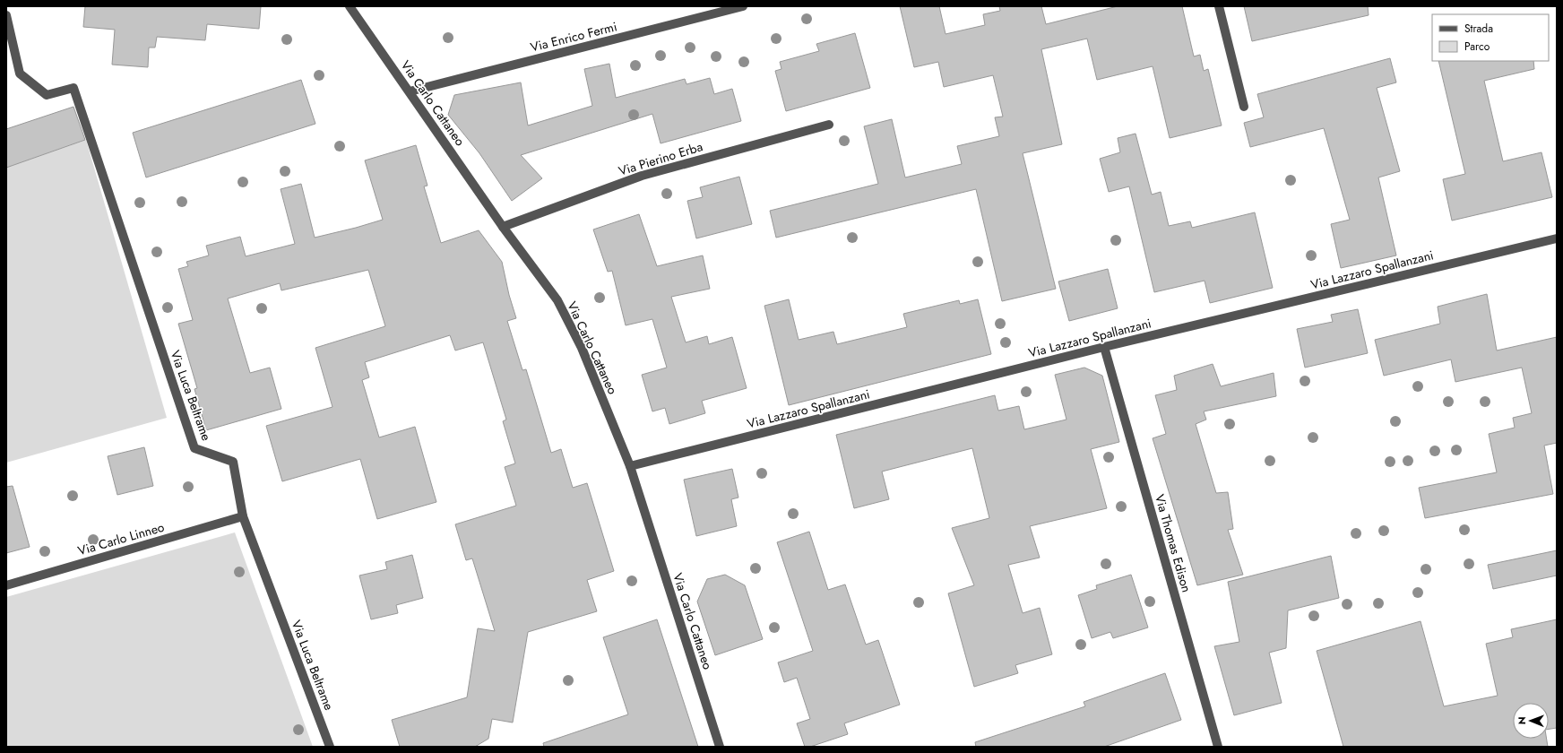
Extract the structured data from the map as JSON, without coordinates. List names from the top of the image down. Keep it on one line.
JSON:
{"streets":{"street":["Via Enrico Fermi","Via Carlo Cattaneo","Via Pierino Erba","Via Lazzaro Spallanzani","Via Luca Beltrame","Via Carlo Linneo","Via Thomas Edison"]},"crossings":[["Via Enrico Fermi","Via Carlo Cattaneo"],["Via Carlo Cattaneo","Via Pierino Erba"],["Via Carlo Cattaneo","Via Lazzaro Spallanzani"],["Via Lazzaro Spallanzani","Via Thomas Edison"],["Via Luca Beltrame","Via Carlo Linneo"]],"legend":["Strada","Parco"],"north":"left"}
